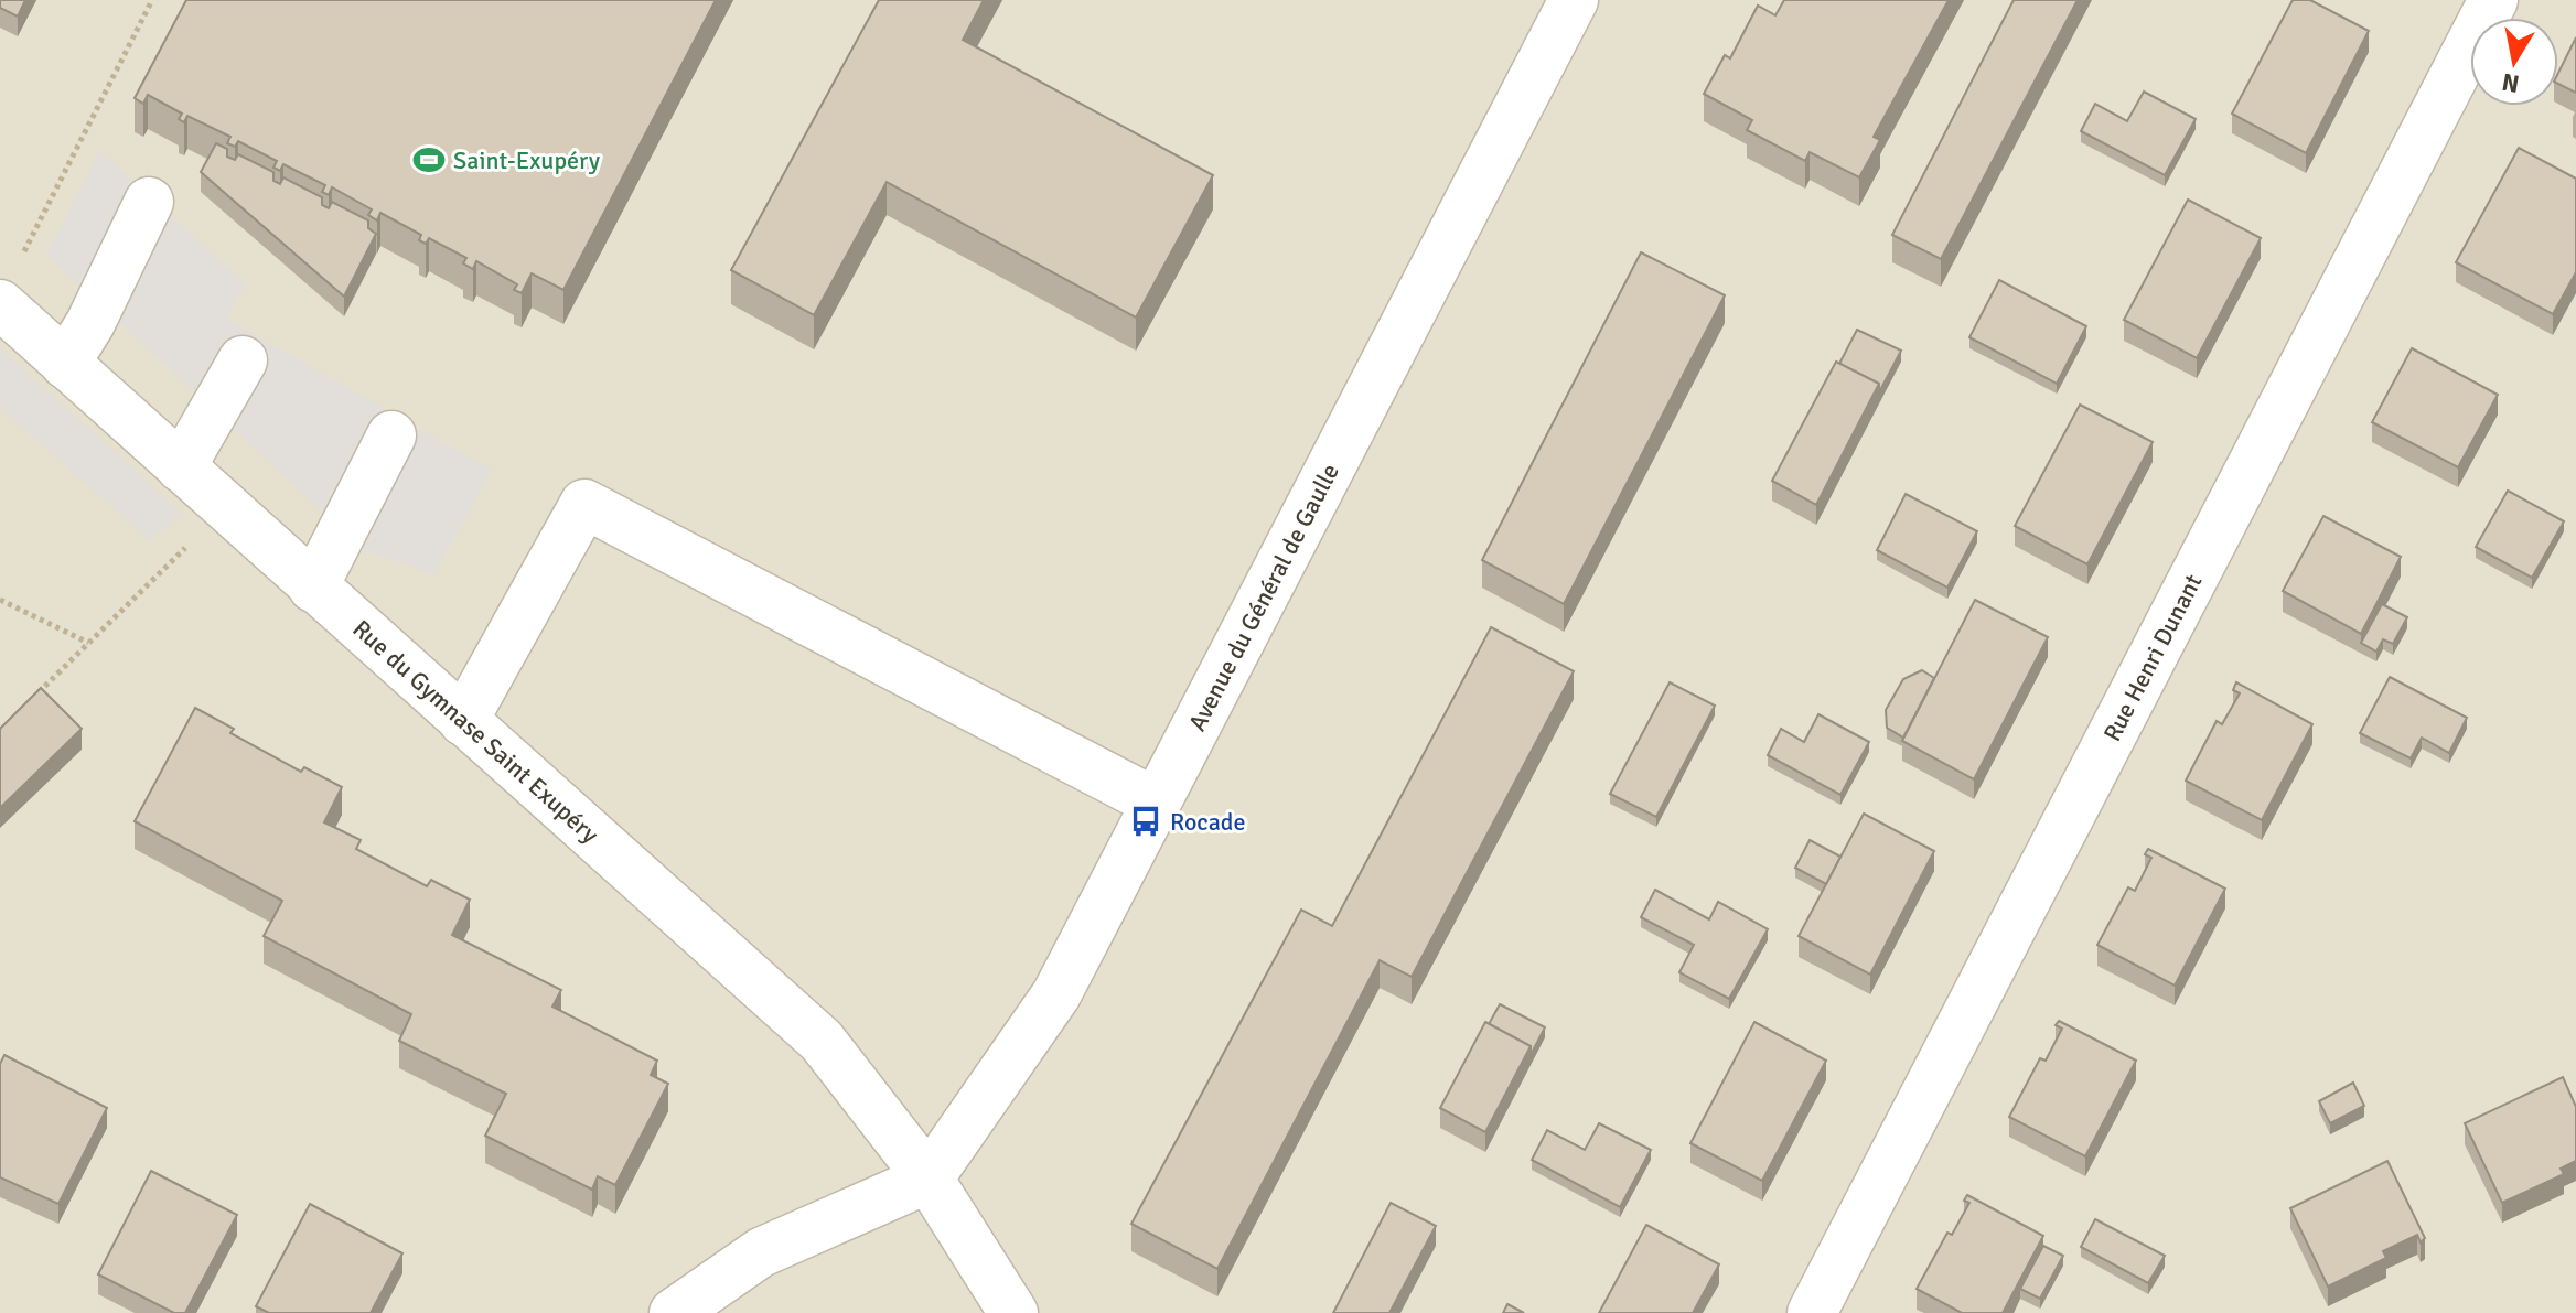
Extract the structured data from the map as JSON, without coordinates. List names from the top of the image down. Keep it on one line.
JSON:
{"streets":{"street":["Avenue du Général de Gaulle","Rue Henri Dunant","Rue du Gymnase Saint Exupéry"]},"crossings":[["Avenue du Général de Gaulle","Rue du Gymnase Saint Exupéry"]],"places":{"sports":["Saint-Exupéry"],"bus stop":["Rocade"]},"north":"bottom"}
